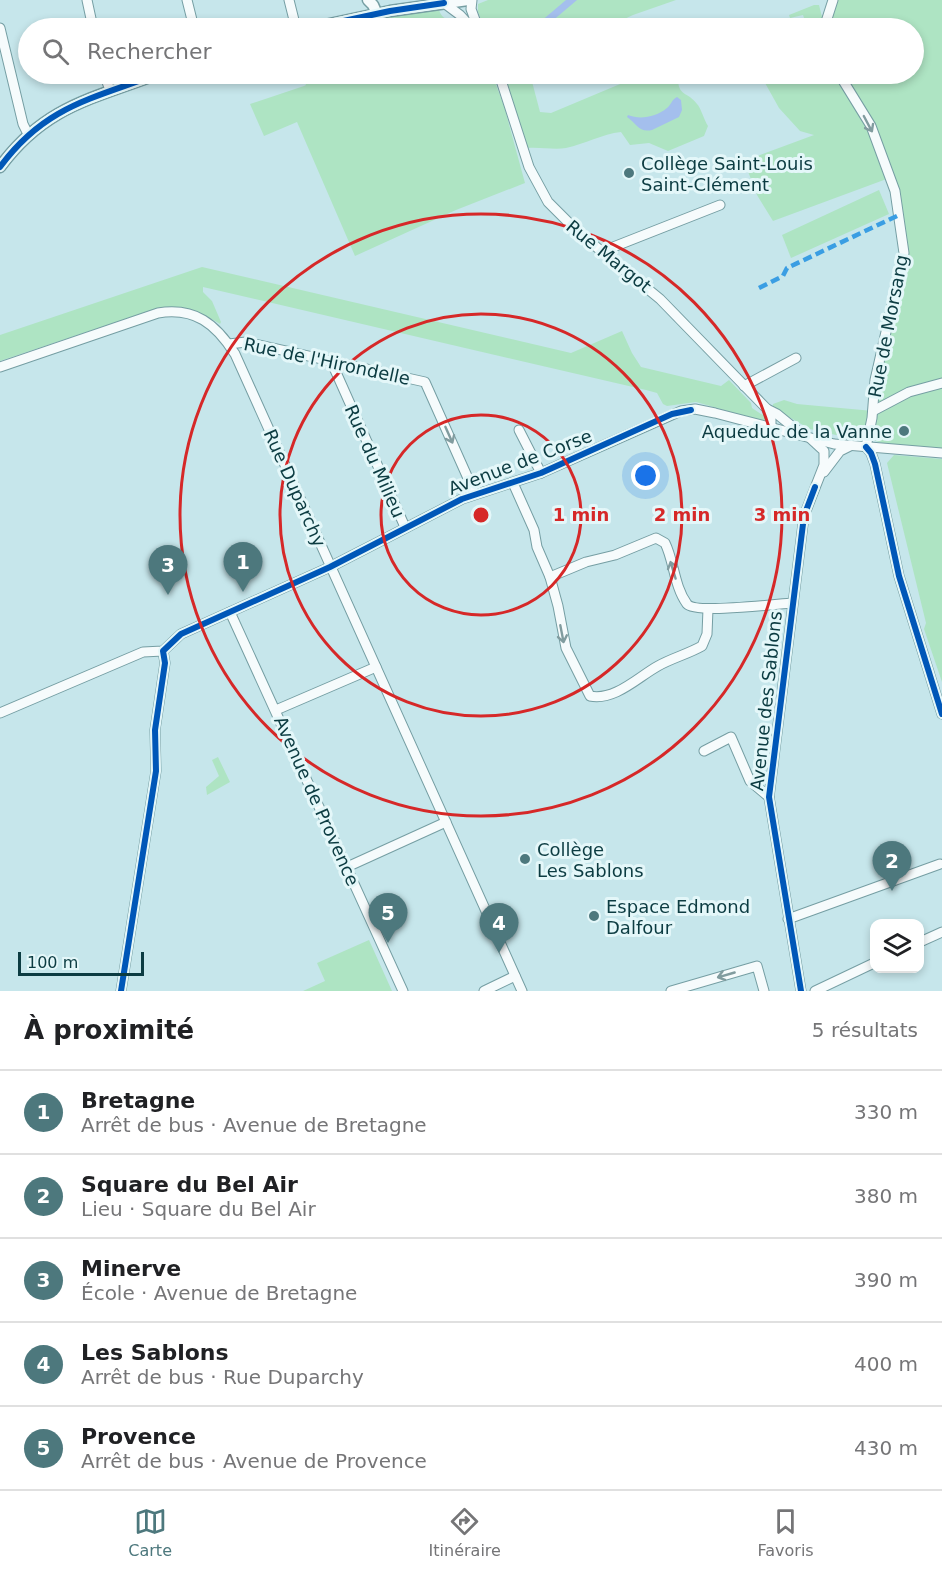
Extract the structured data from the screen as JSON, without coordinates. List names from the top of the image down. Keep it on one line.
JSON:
{"streets":{"street":["Rue Margot","Rue de Morsang","Rue de l'Hirondelle","Rue du Milieu","Avenue de Corse","Rue Duparchy","Avenue des Sablons","Avenue de Provence"]},"crossings":[["Rue Margot","Avenue de Corse"],["Rue de Morsang","Avenue de Corse"],["Rue de l'Hirondelle","Rue du Milieu"],["Rue de l'Hirondelle","Avenue de Corse"],["Rue de l'Hirondelle","Rue Duparchy"],["Rue du Milieu","Avenue de Corse"],["Avenue de Corse","Rue Duparchy"],["Avenue de Corse","Avenue des Sablons"],["Avenue de Corse","Avenue de Provence"]],"one_way":["Rue de Morsang","Rue de l'Hirondelle"],"places":["Collège Saint-Louis Saint-Clément","Aqueduc de la Vanne","Collège Les Sablons","Espace Edmond Dalfour"],"scale_bar":"100 m","page":{"search":"Rechercher","pins":["1","3","2","5","4"],"scale":"100 m","heading":["À proximité","5 résultats"],"list":[{"mark":"1","name":"Bretagne","note":"Arrêt de bus · Avenue de Bretagne","value":"330 m"},{"mark":"2","name":"Square du Bel Air","note":"Lieu · Square du Bel Air","value":"380 m"},{"mark":"3","name":"Minerve","note":"École · Avenue de Bretagne","value":"390 m"},{"mark":"4","name":"Les Sablons","note":"Arrêt de bus · Rue Duparchy","value":"400 m"},{"mark":"5","name":"Provence","note":"Arrêt de bus · Avenue de Provence","value":"430 m"}],"nav":["Carte","Itinéraire","Favoris"]},"rings":["1 min","2 min","3 min"]}
